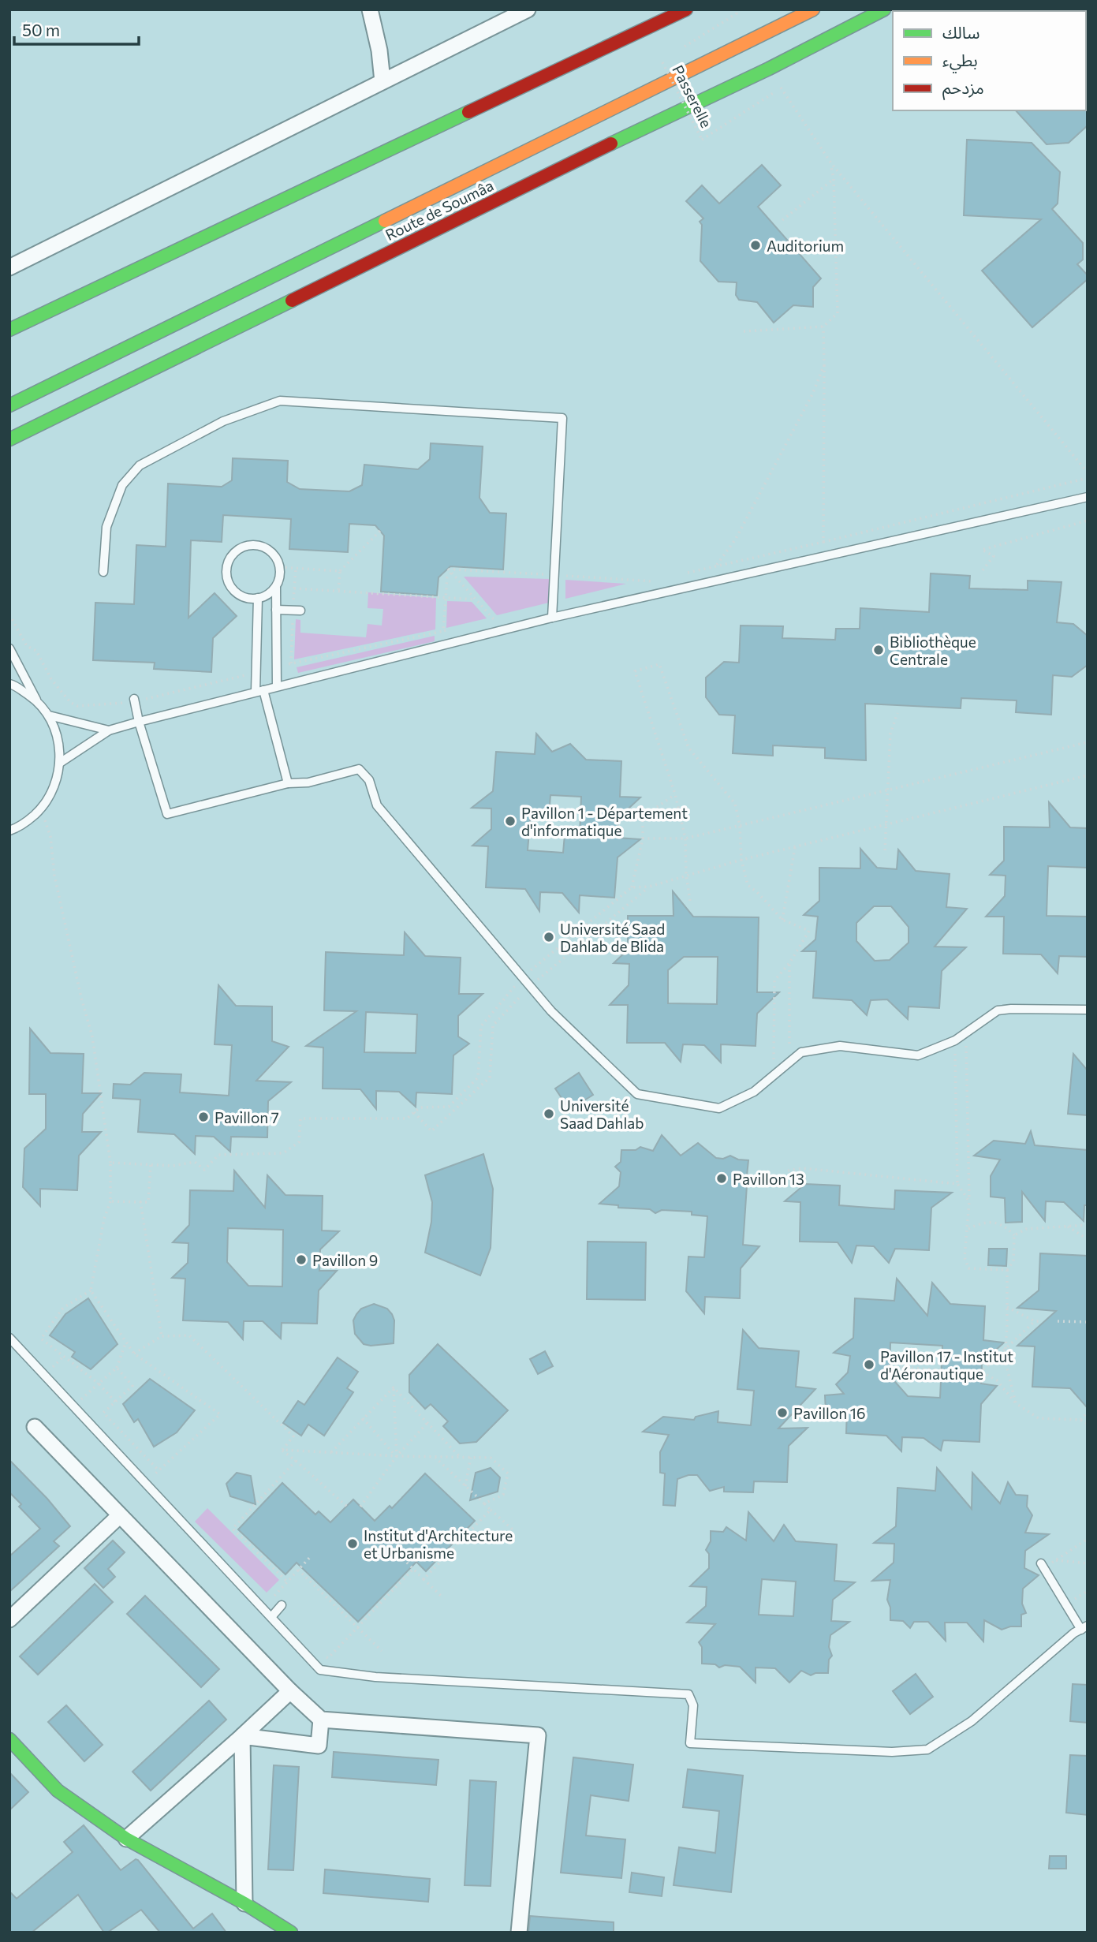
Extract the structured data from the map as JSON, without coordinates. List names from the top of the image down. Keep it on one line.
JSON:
{"streets":{"main road":["Route de Soumâa"],"path":["Passerelle"]},"places":["Auditorium","Bibliothèque Centrale","Pavillon 1 - Département d'informatique","Université Saad Dahlab de Blida","Université Saad Dahlab","Pavillon 7","Pavillon 13","Pavillon 9","Pavillon 17 - Institut d'Aéronautique","Pavillon 16","Institut d'Architecture et Urbanisme"],"legend":["سالك","بطيء","مزدحم"],"scale_bar":"50 m"}
